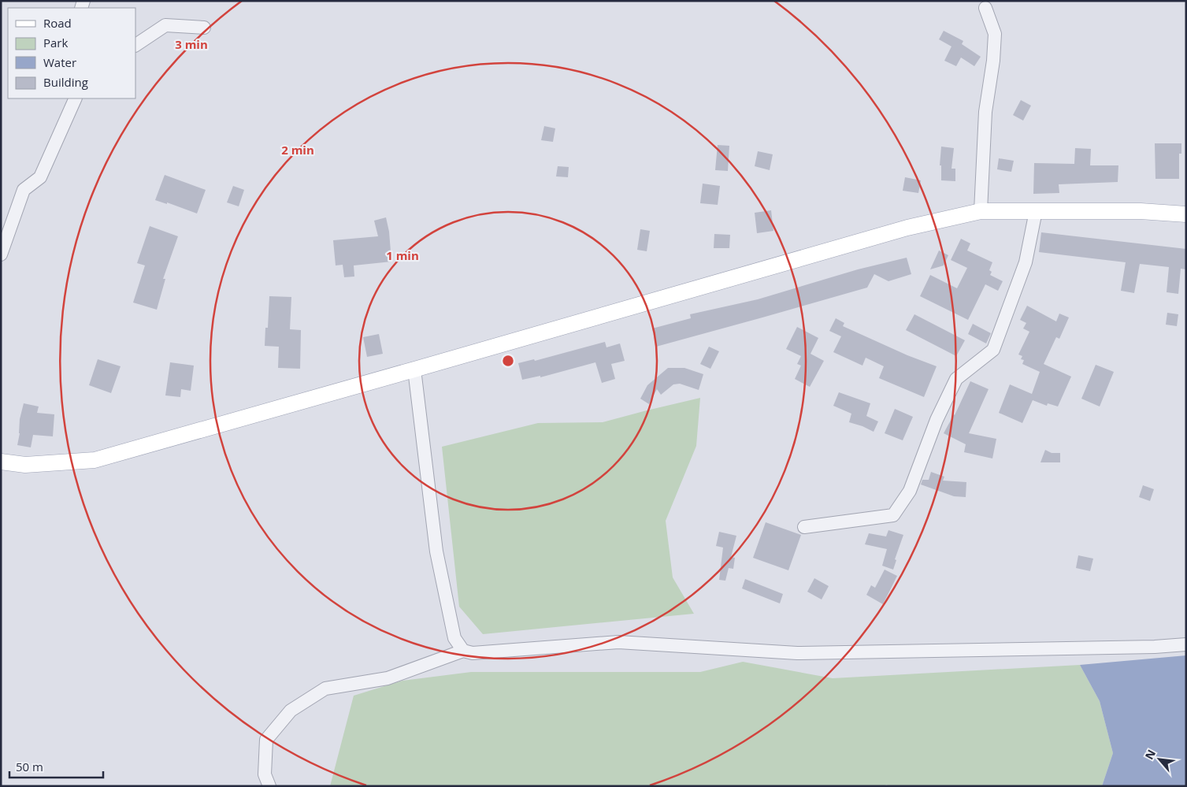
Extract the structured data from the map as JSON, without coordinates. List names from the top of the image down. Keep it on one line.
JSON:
{"legend":["Road","Park","Water","Building"],"scale_bar":"50 m","north":"top left","rings":["3 min","2 min","1 min"]}
